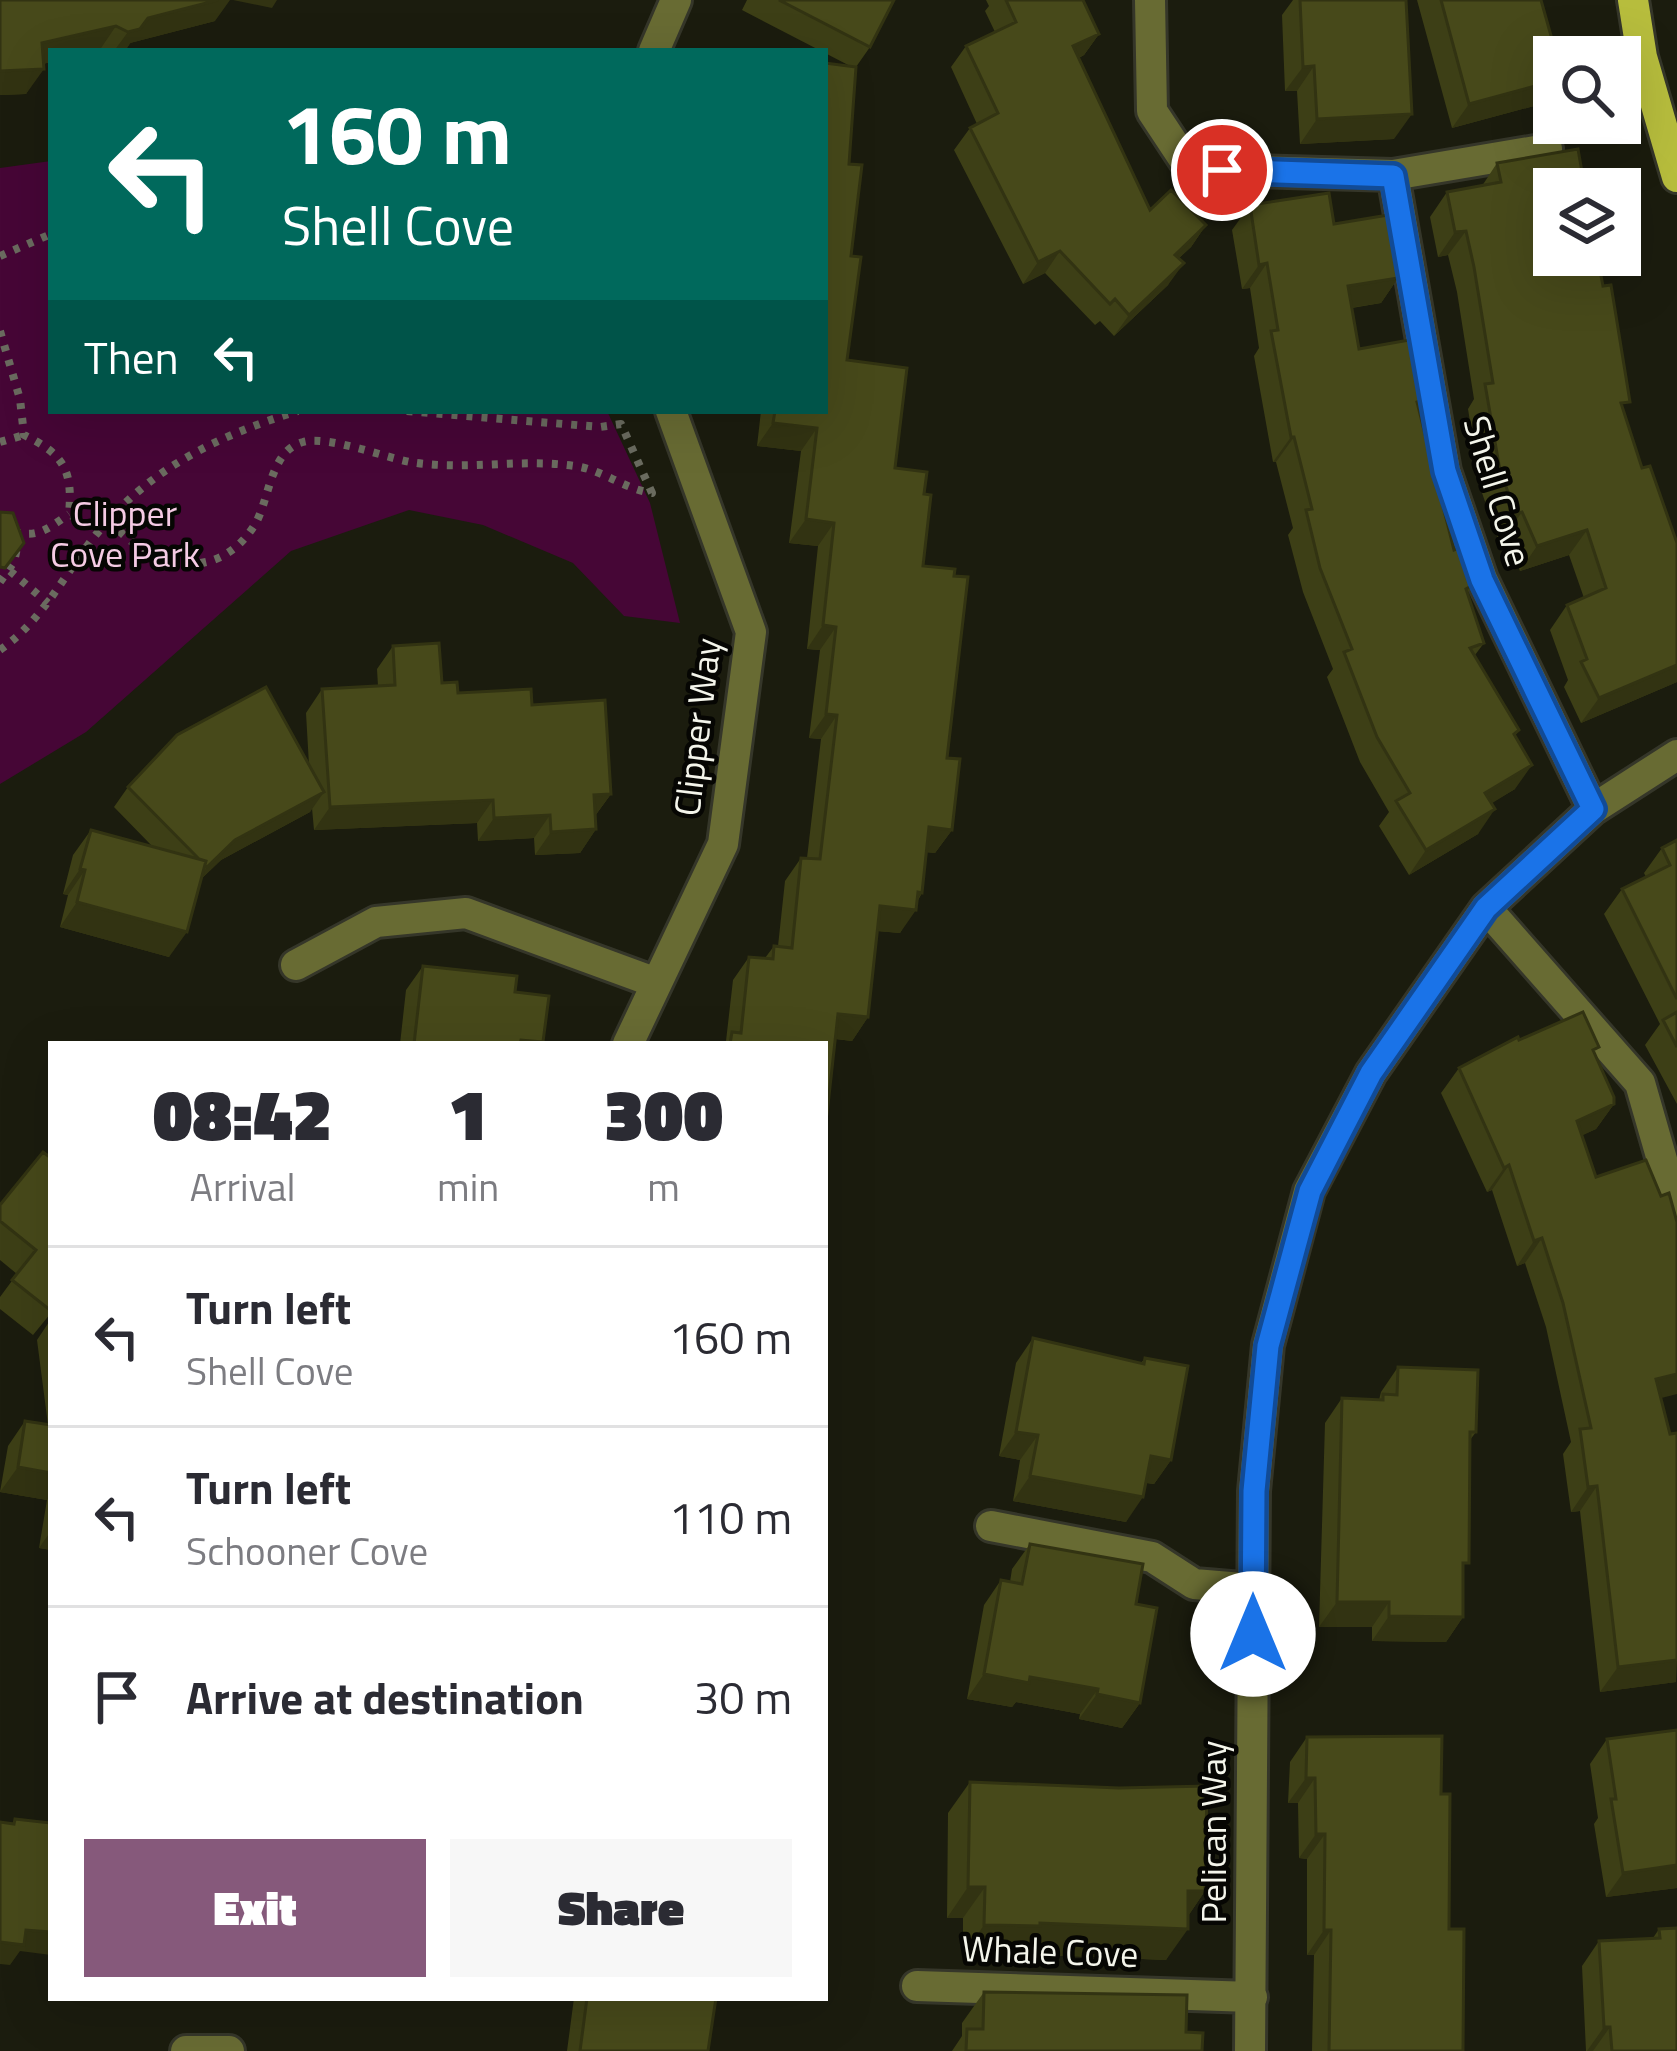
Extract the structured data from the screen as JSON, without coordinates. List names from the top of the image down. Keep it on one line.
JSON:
{"streets":{"street":["Shell Cove","Clipper Way","Pelican Way","Whale Cove"]},"crossings":[["Shell Cove","Pelican Way"],["Pelican Way","Whale Cove"]],"parks":["Clipper Cove Park"],"page":{"turn":["160 m","Shell Cove"],"then":"Then","eta":["08:42","Arrival","1","min","300","m"],"list":[{"name":"Turn left","note":"Shell Cove","value":"160 m"},{"name":"Turn left","note":"Schooner Cove","value":"110 m"},{"name":"Arrive at destination","value":"30 m"}],"buttons":["Exit","Share"]}}
